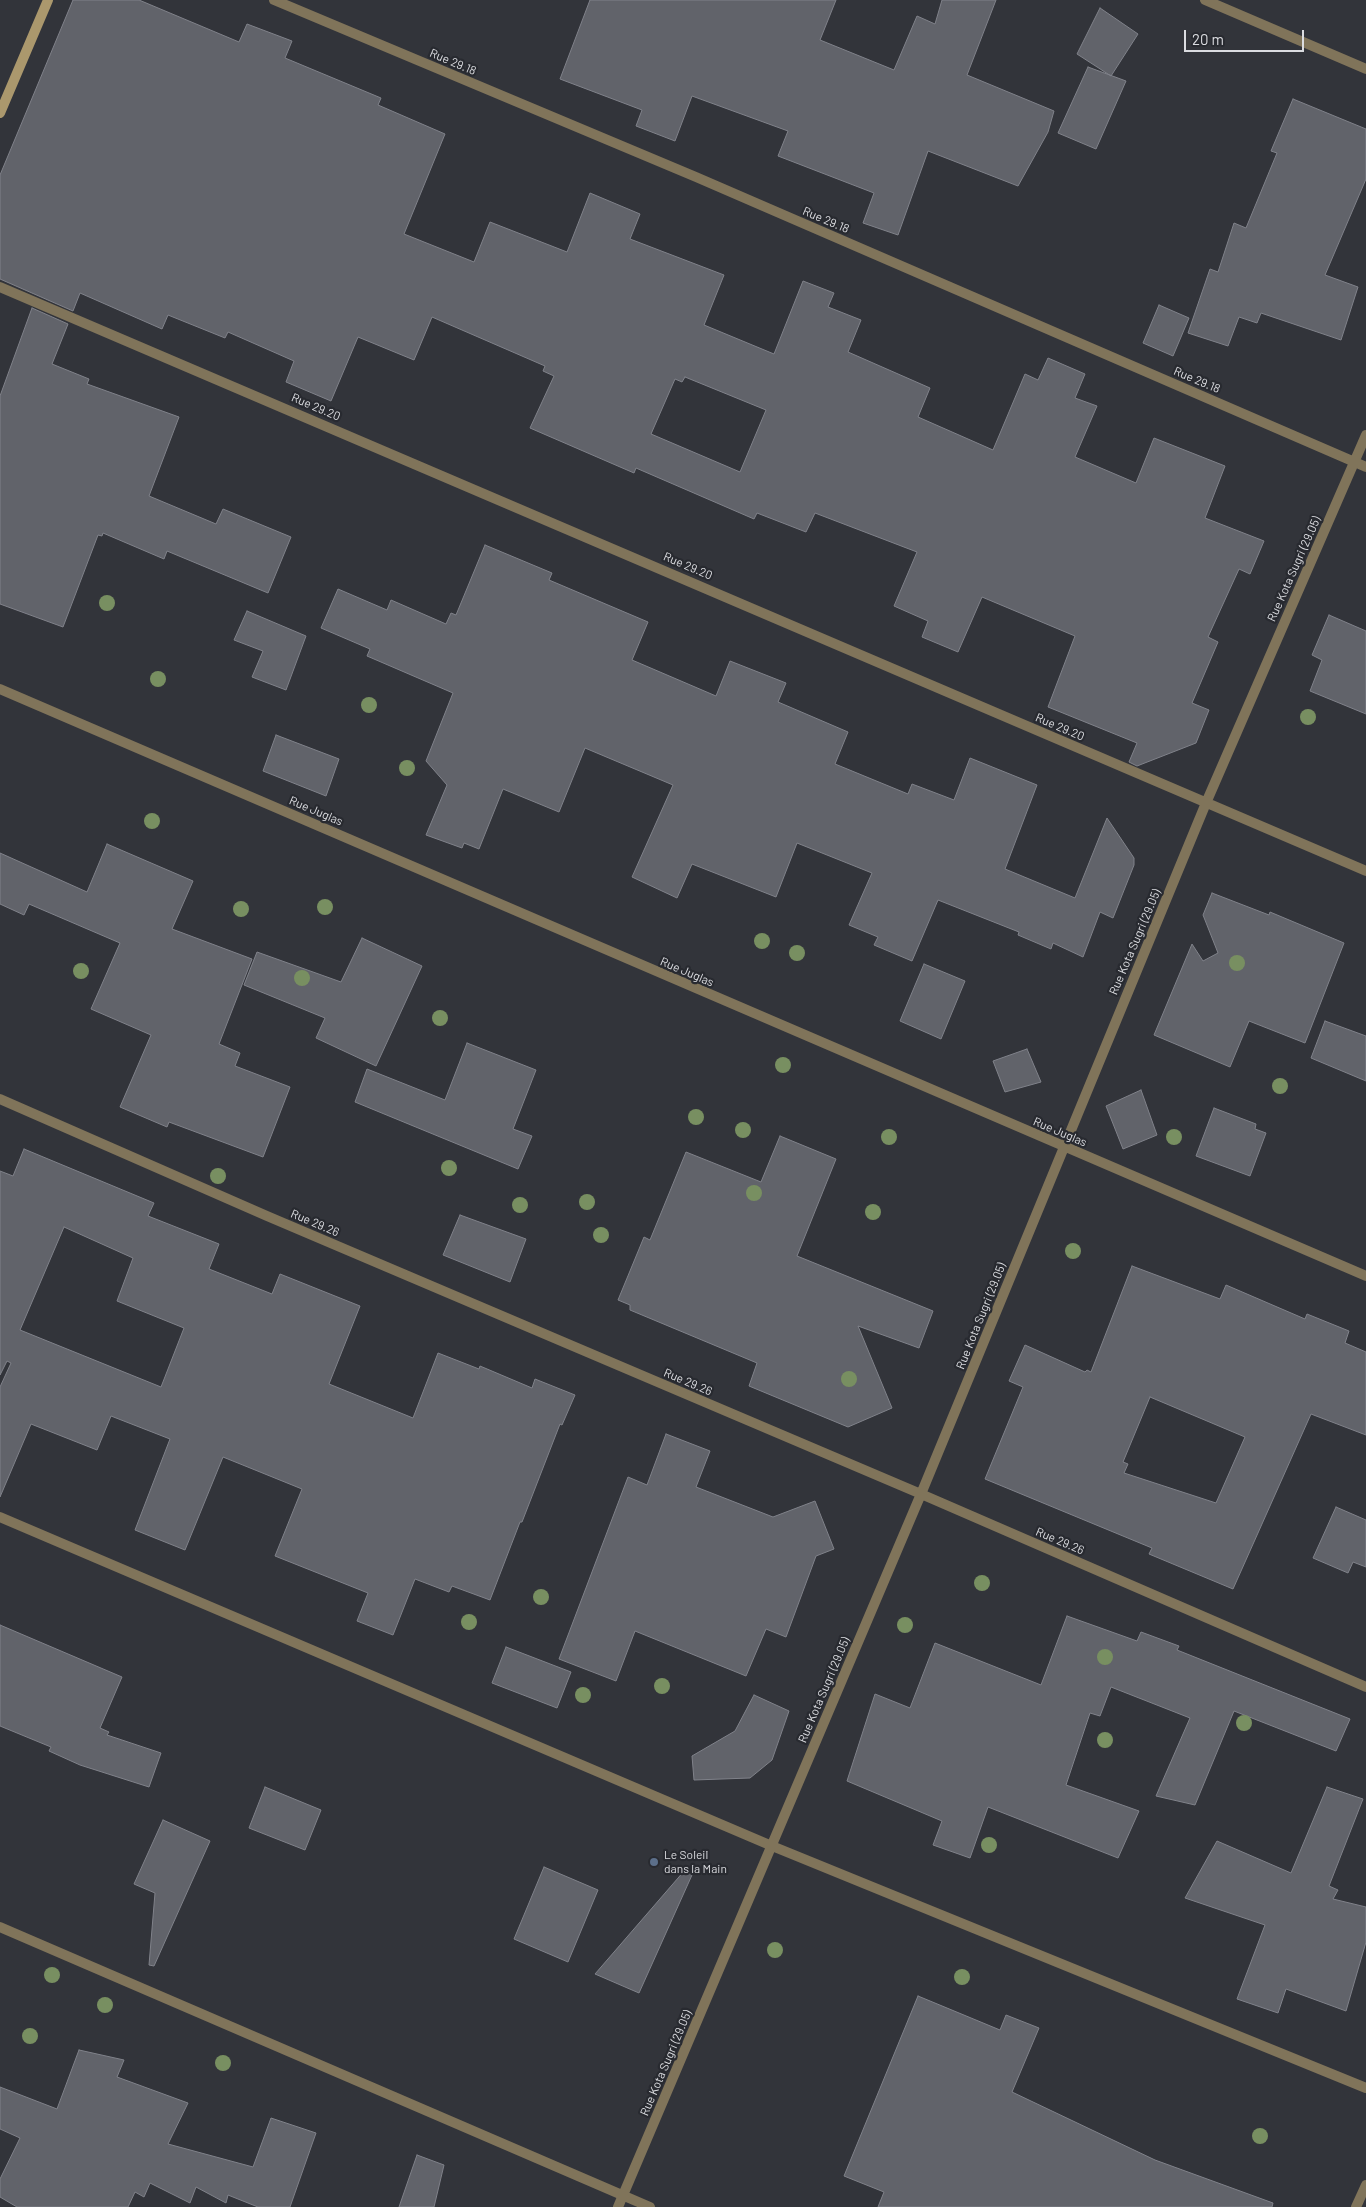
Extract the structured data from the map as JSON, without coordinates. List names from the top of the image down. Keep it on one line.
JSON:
{"streets":{"street":["Rue 29.18","Rue 29.20","Rue Kota Sugri (29.05)","Rue Juglas","Rue 29.26"]},"crossings":[["Rue 29.18","Rue Kota Sugri (29.05)"],["Rue 29.20","Rue Kota Sugri (29.05)"],["Rue Kota Sugri (29.05)","Rue Juglas"],["Rue Kota Sugri (29.05)","Rue 29.26"]],"places":["Le Soleil dans la Main"],"scale_bar":"20 m"}
